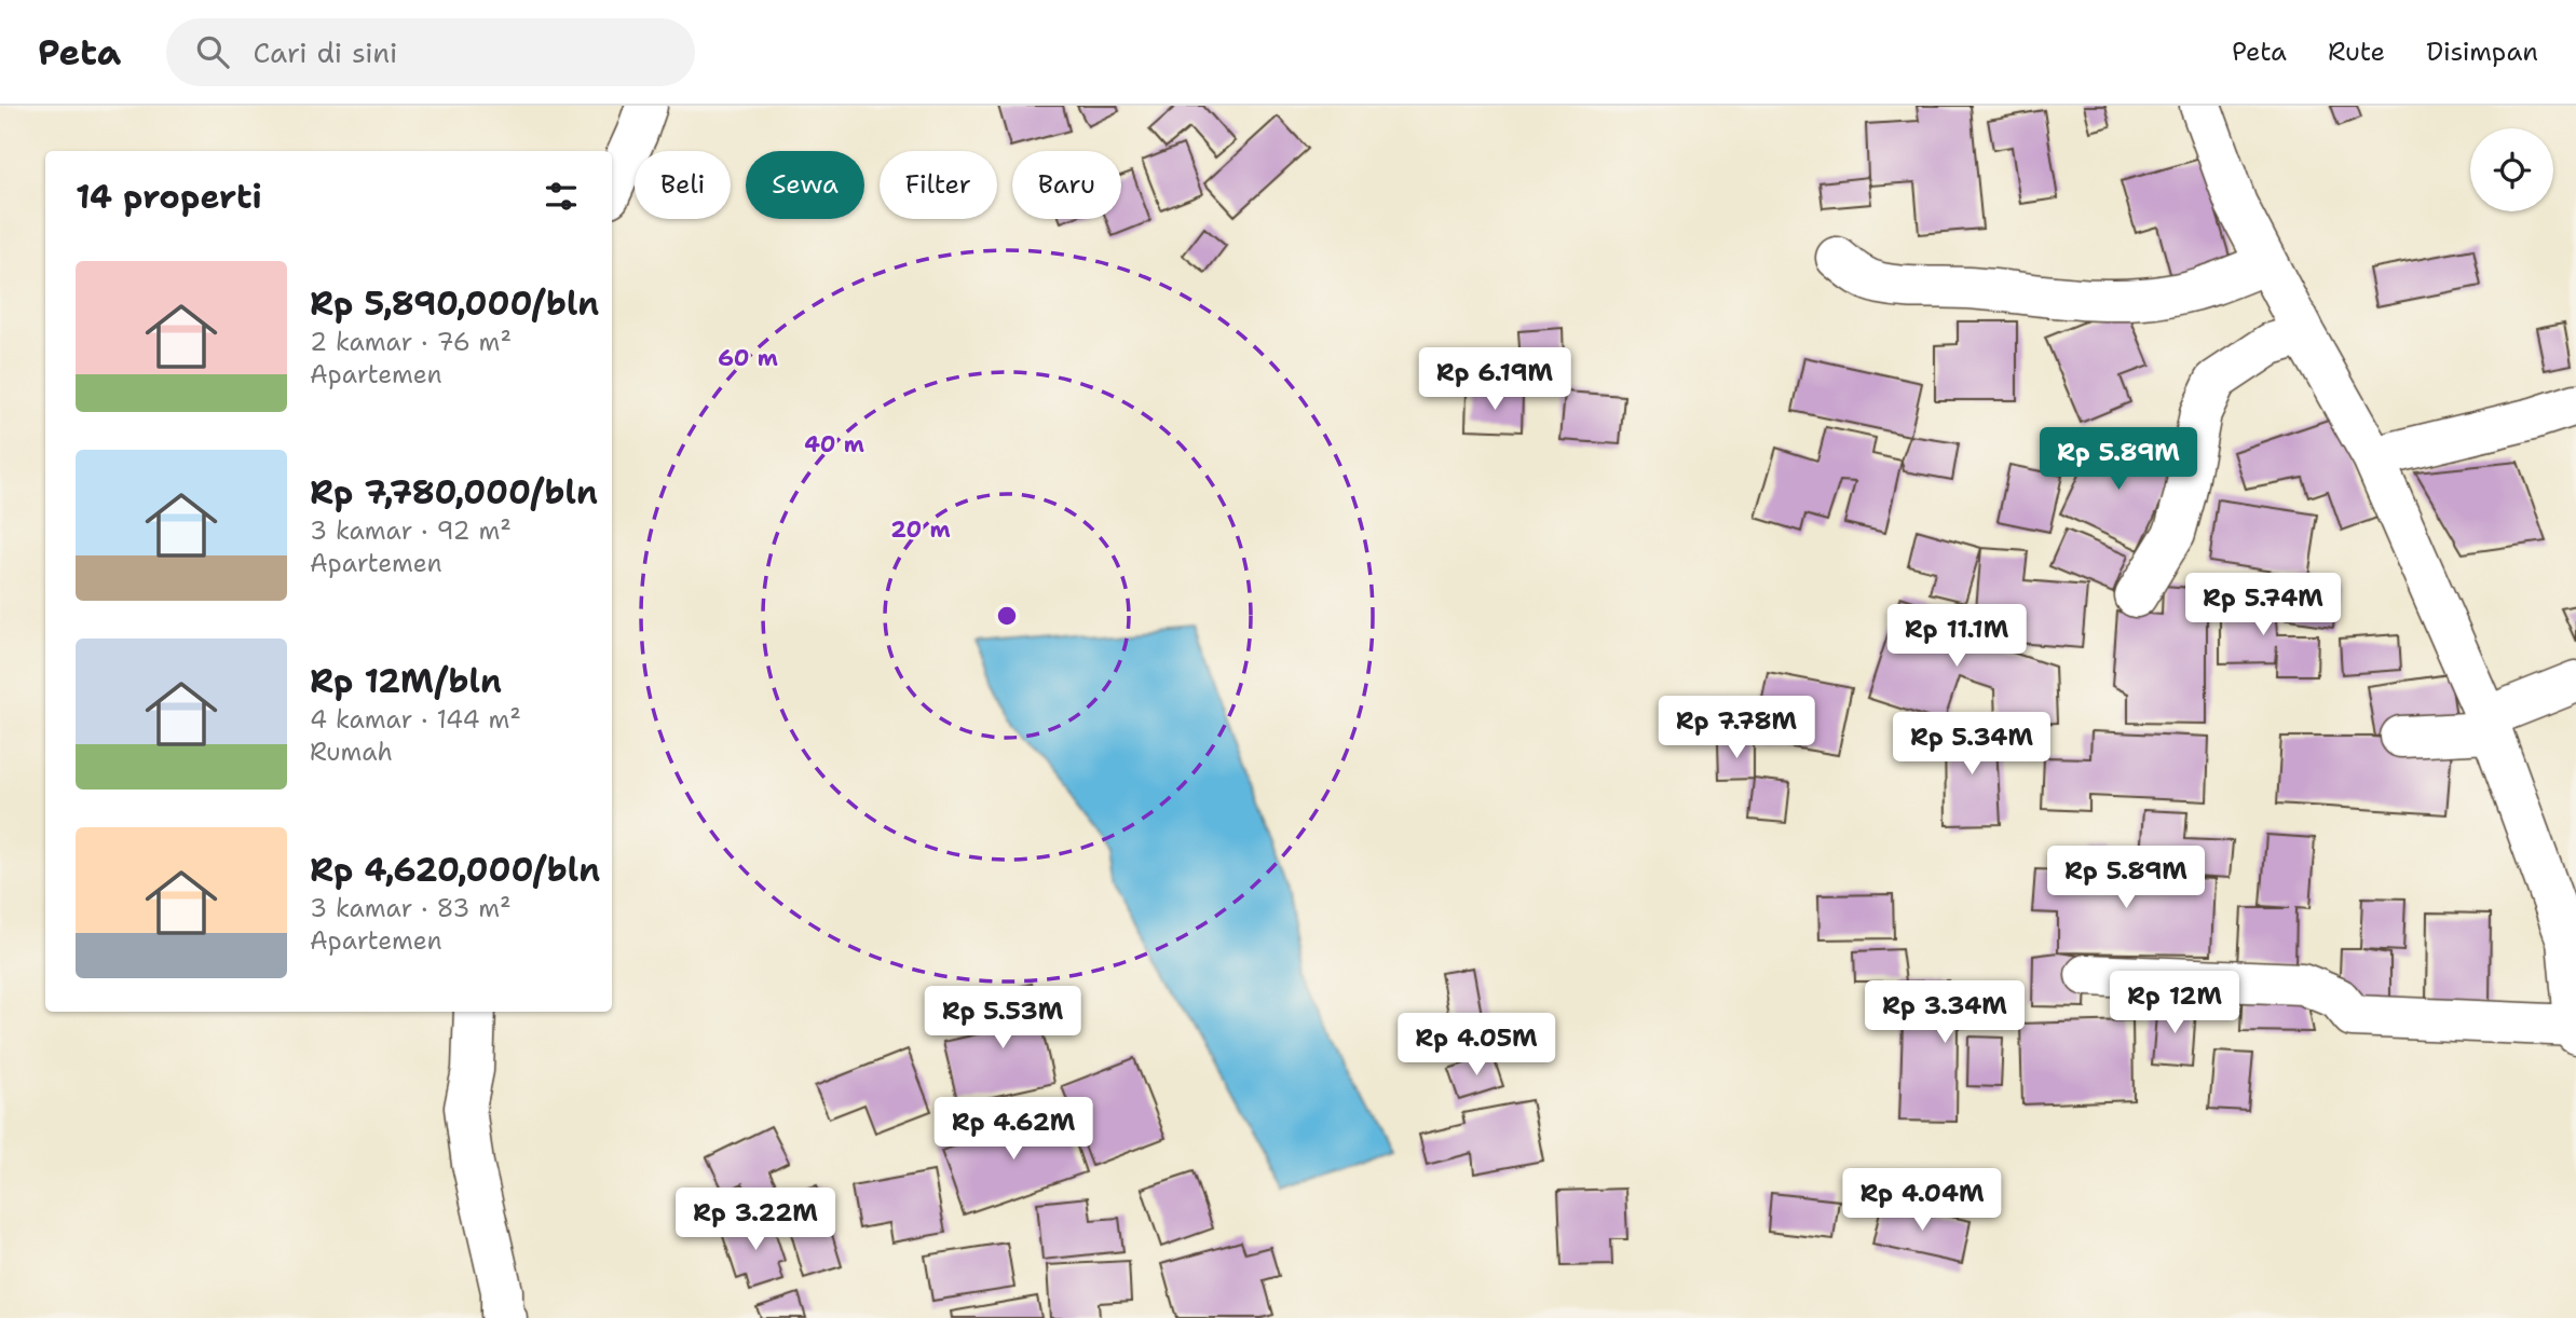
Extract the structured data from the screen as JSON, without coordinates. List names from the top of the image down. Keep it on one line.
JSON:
{"page":{"header":"Peta","search":"Cari di sini","nav":["Peta","Rute","Disimpan"],"chip":["Beli","Sewa","Filter","Baru"],"heading":"14 properti","list":[{"name":"Rp 5,890,000/bln","note":"2 kamar · 76 m² · Apartemen"},{"name":"Rp 7,780,000/bln","note":"3 kamar · 92 m² · Apartemen"},{"name":"Rp 12M/bln","note":"4 kamar · 144 m² · Rumah"},{"name":"Rp 4,620,000/bln","note":"3 kamar · 83 m² · Apartemen"}],"price":["Rp 6.19M","Rp 5.89M","Rp 5.74M","Rp 11.1M","Rp 7.78M","Rp 5.34M","Rp 5.89M","Rp 12M","Rp 3.34M","Rp 5.53M","Rp 4.05M","Rp 4.62M","Rp 4.04M","Rp 3.22M"]},"rings":["60 m","40 m","20 m"]}
